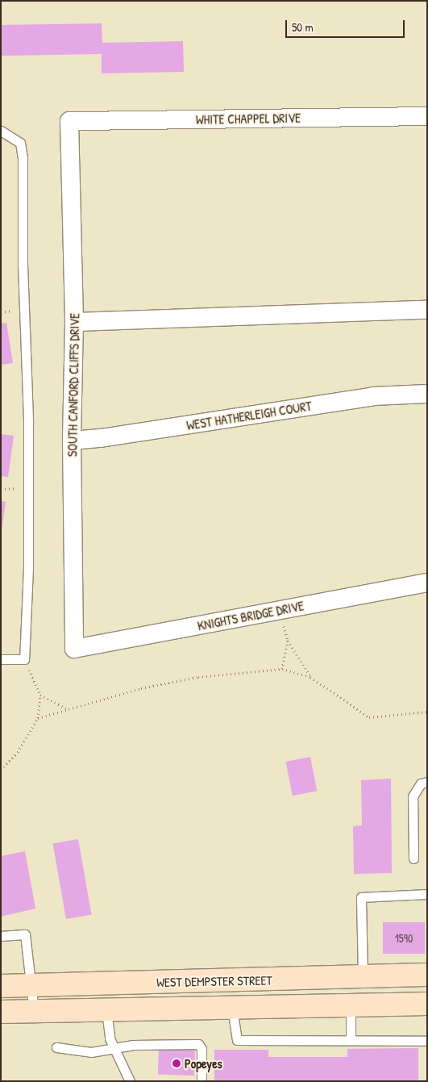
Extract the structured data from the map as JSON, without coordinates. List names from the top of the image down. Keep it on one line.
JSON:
{"streets":{"main road":["WEST DEMPSTER STREET"],"street":["WHITE CHAPPEL DRIVE","SOUTH CANFORD CLIFFS DRIVE","WEST HATHERLEIGH COURT","KNIGHTS BRIDGE DRIVE"]},"crossings":[["WHITE CHAPPEL DRIVE","SOUTH CANFORD CLIFFS DRIVE"],["SOUTH CANFORD CLIFFS DRIVE","WEST HATHERLEIGH COURT"],["SOUTH CANFORD CLIFFS DRIVE","KNIGHTS BRIDGE DRIVE"]],"places":["Popeyes"],"house_numbers":["1590"],"scale_bar":"50 m"}
